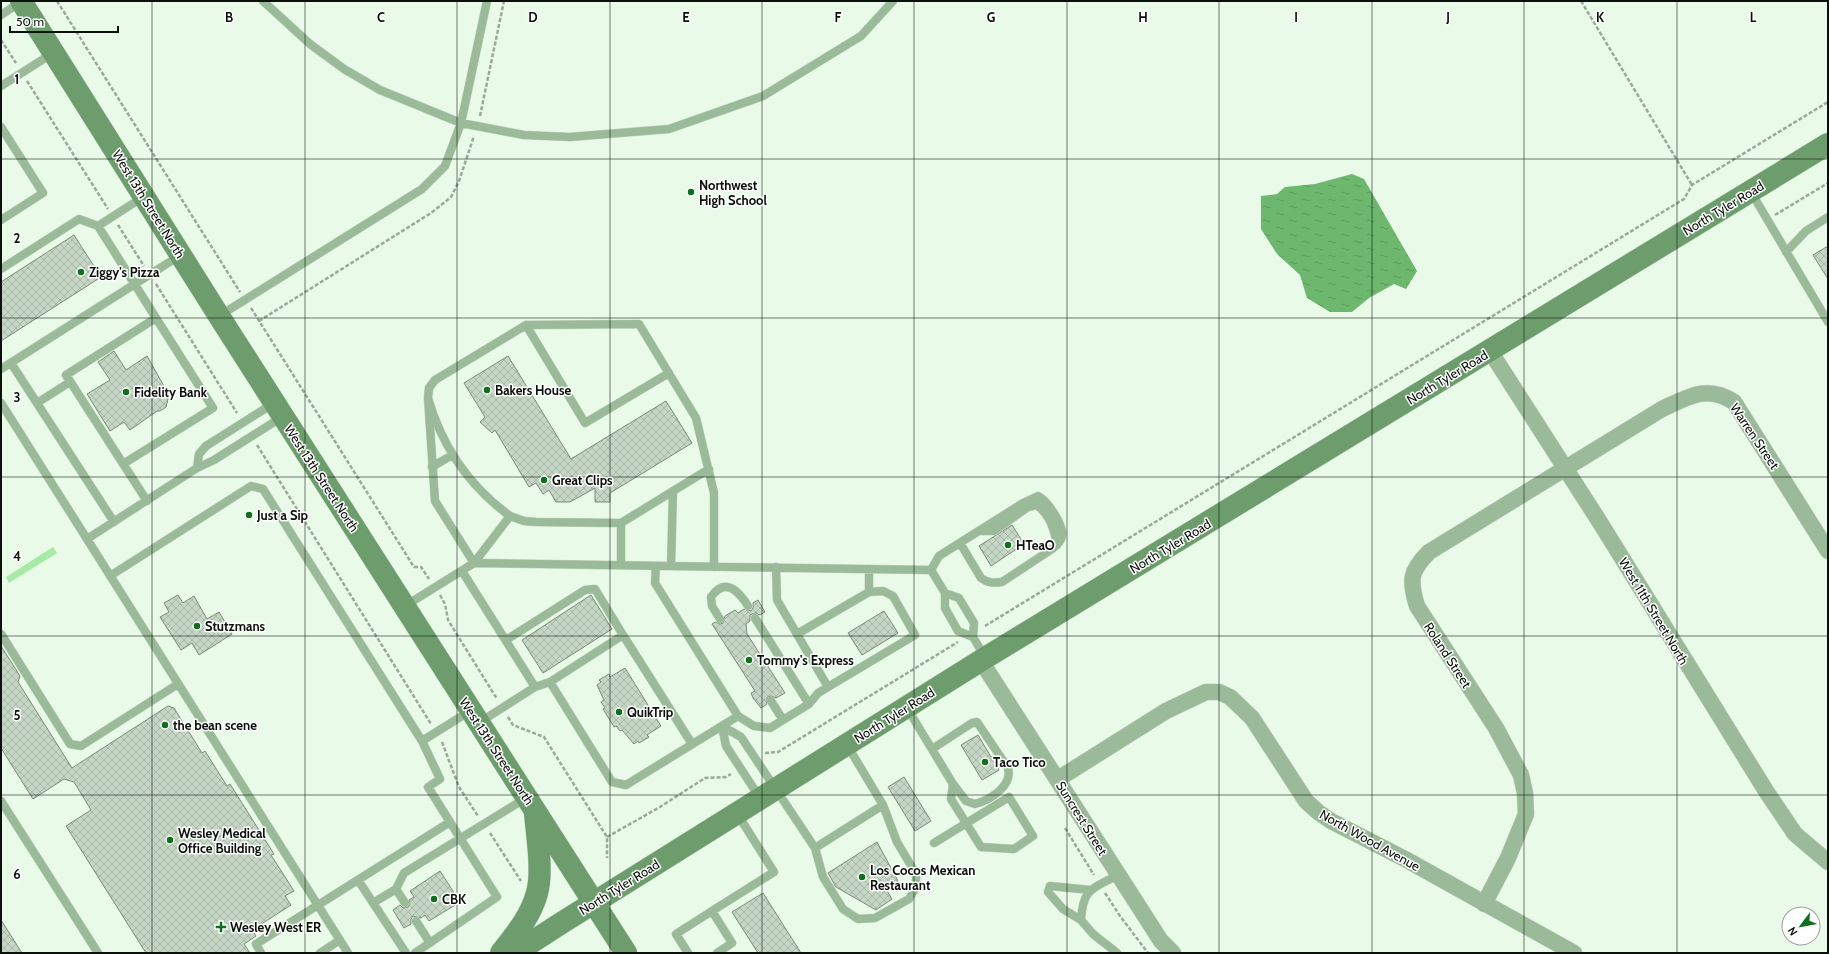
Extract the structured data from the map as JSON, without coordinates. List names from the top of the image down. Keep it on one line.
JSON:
{"streets":{"main road":["West 13th Street North","North Tyler Road"],"street":["Warren Street","West 11th Street North","Roland Street","Suncrest Street","North Wood Avenue"]},"crossings":[["West 13th Street North","North Tyler Road"],["North Tyler Road","West 11th Street North"],["North Tyler Road","Suncrest Street"],["Warren Street","West 11th Street North"],["Warren Street","Roland Street"],["West 11th Street North","Roland Street"],["Roland Street","North Wood Avenue"],["Suncrest Street","North Wood Avenue"]],"places":{"other":["Northwest High School","Ziggy's Pizza","Bakers House","Fidelity Bank","Great Clips","Just a Sip","HTeaO","Stutzmans","Tommy's Express","QuikTrip","the bean scene","Taco Tico","Wesley Medical Office Building","Los Cocos Mexican Restaurant","CBK"],"health":["Wesley West ER"]},"scale_bar":"50 m","north":"bottom left","grid":{"columns":["B","C","D","E","F","G","H","I","J","K","L"],"rows":["1","2","3","4","5","6"]}}
